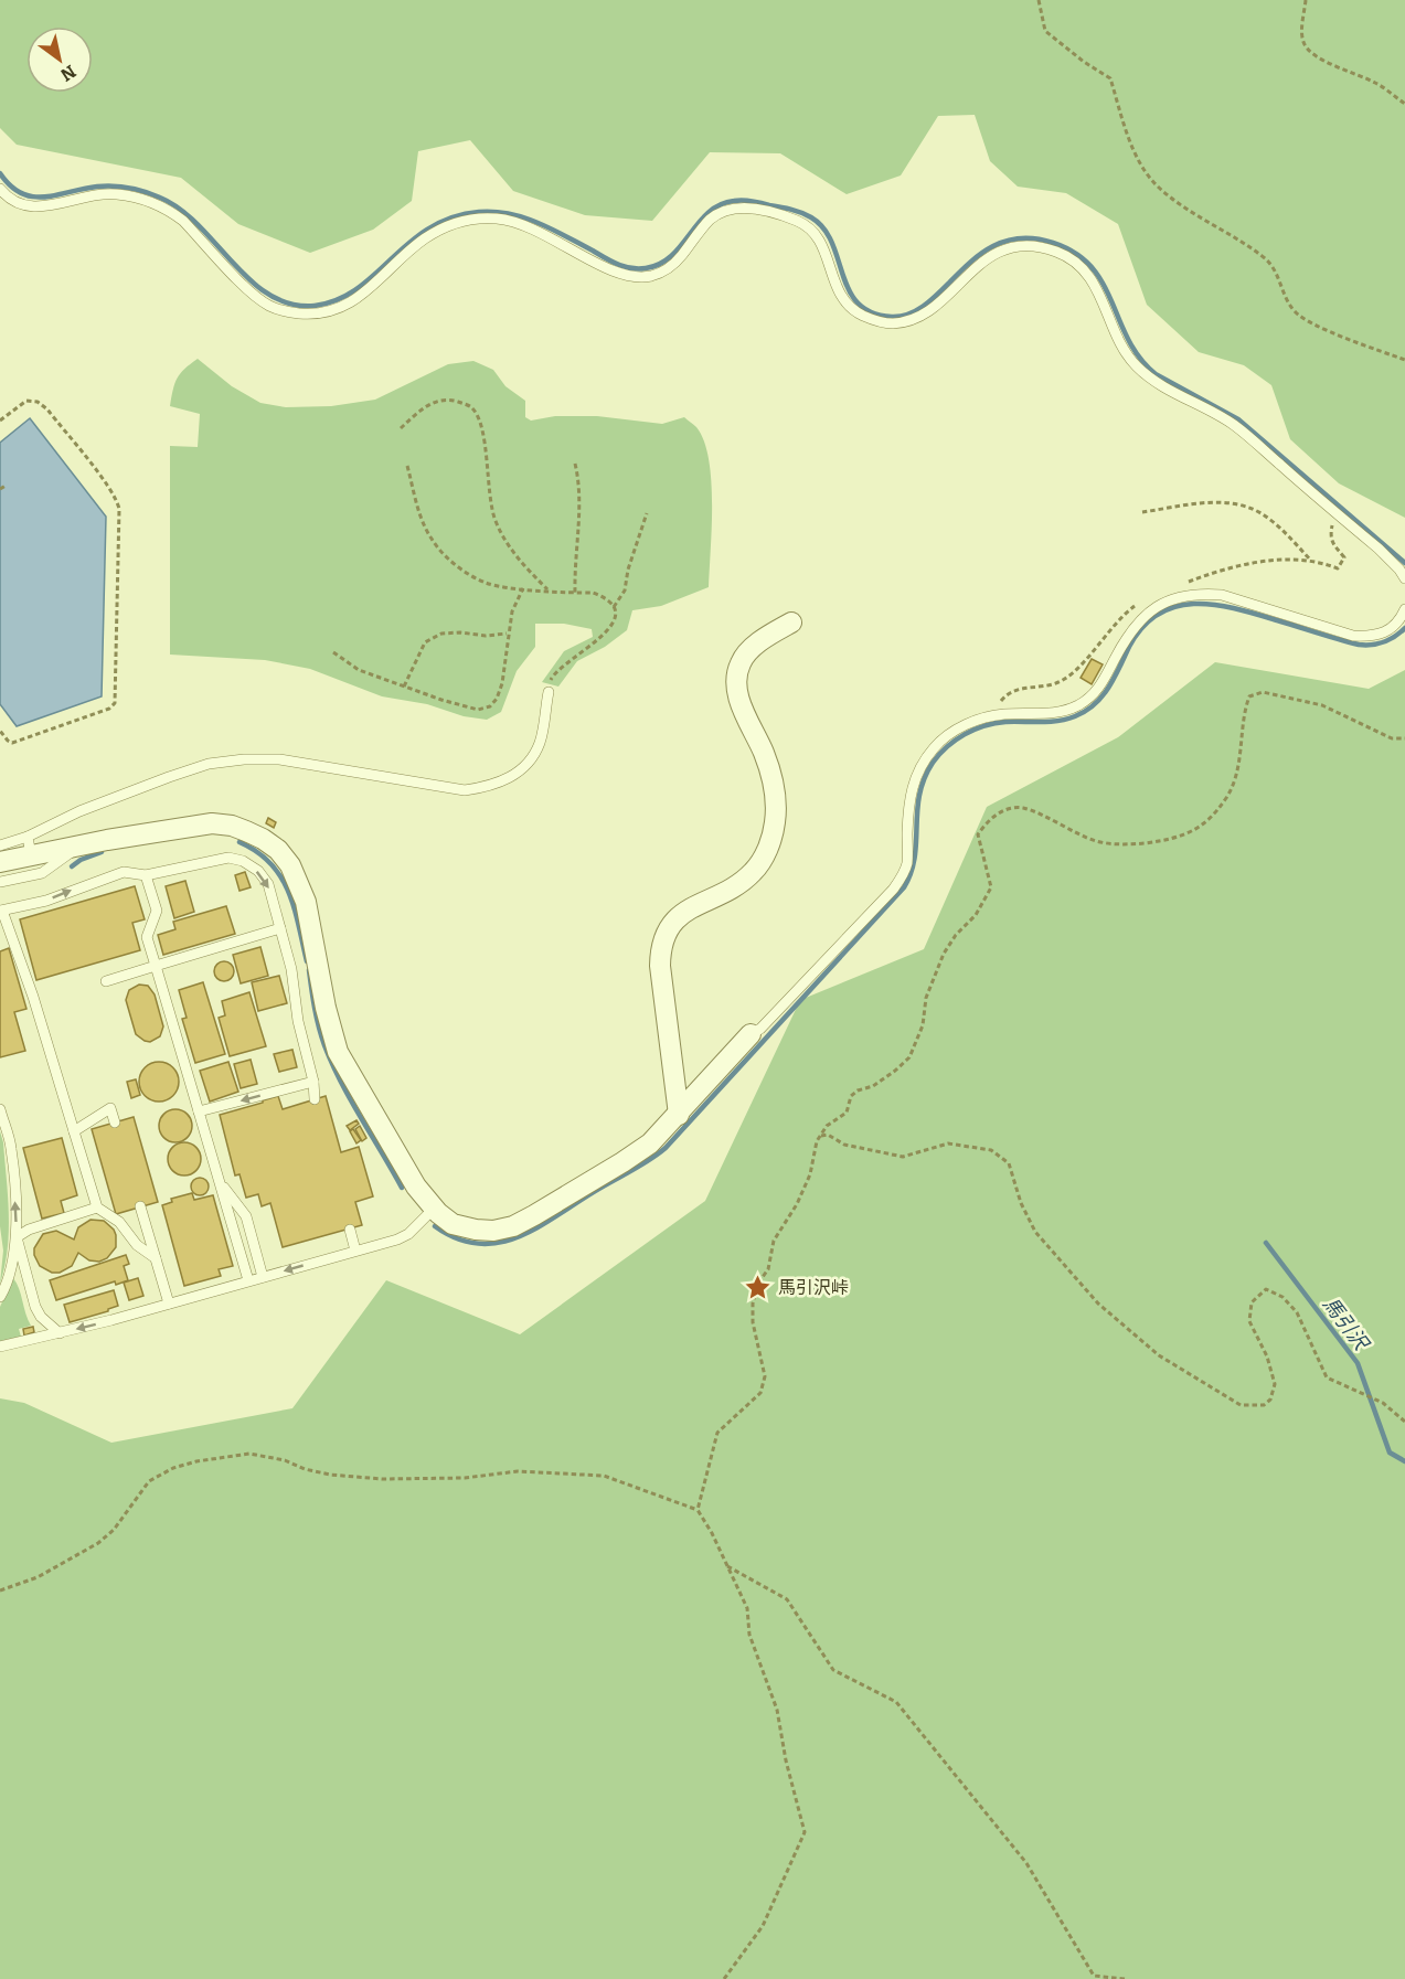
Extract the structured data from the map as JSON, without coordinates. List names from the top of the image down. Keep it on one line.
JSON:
{"water":["馬引沢"],"places":{"place":["馬引沢峠"]},"north":"bottom right"}
